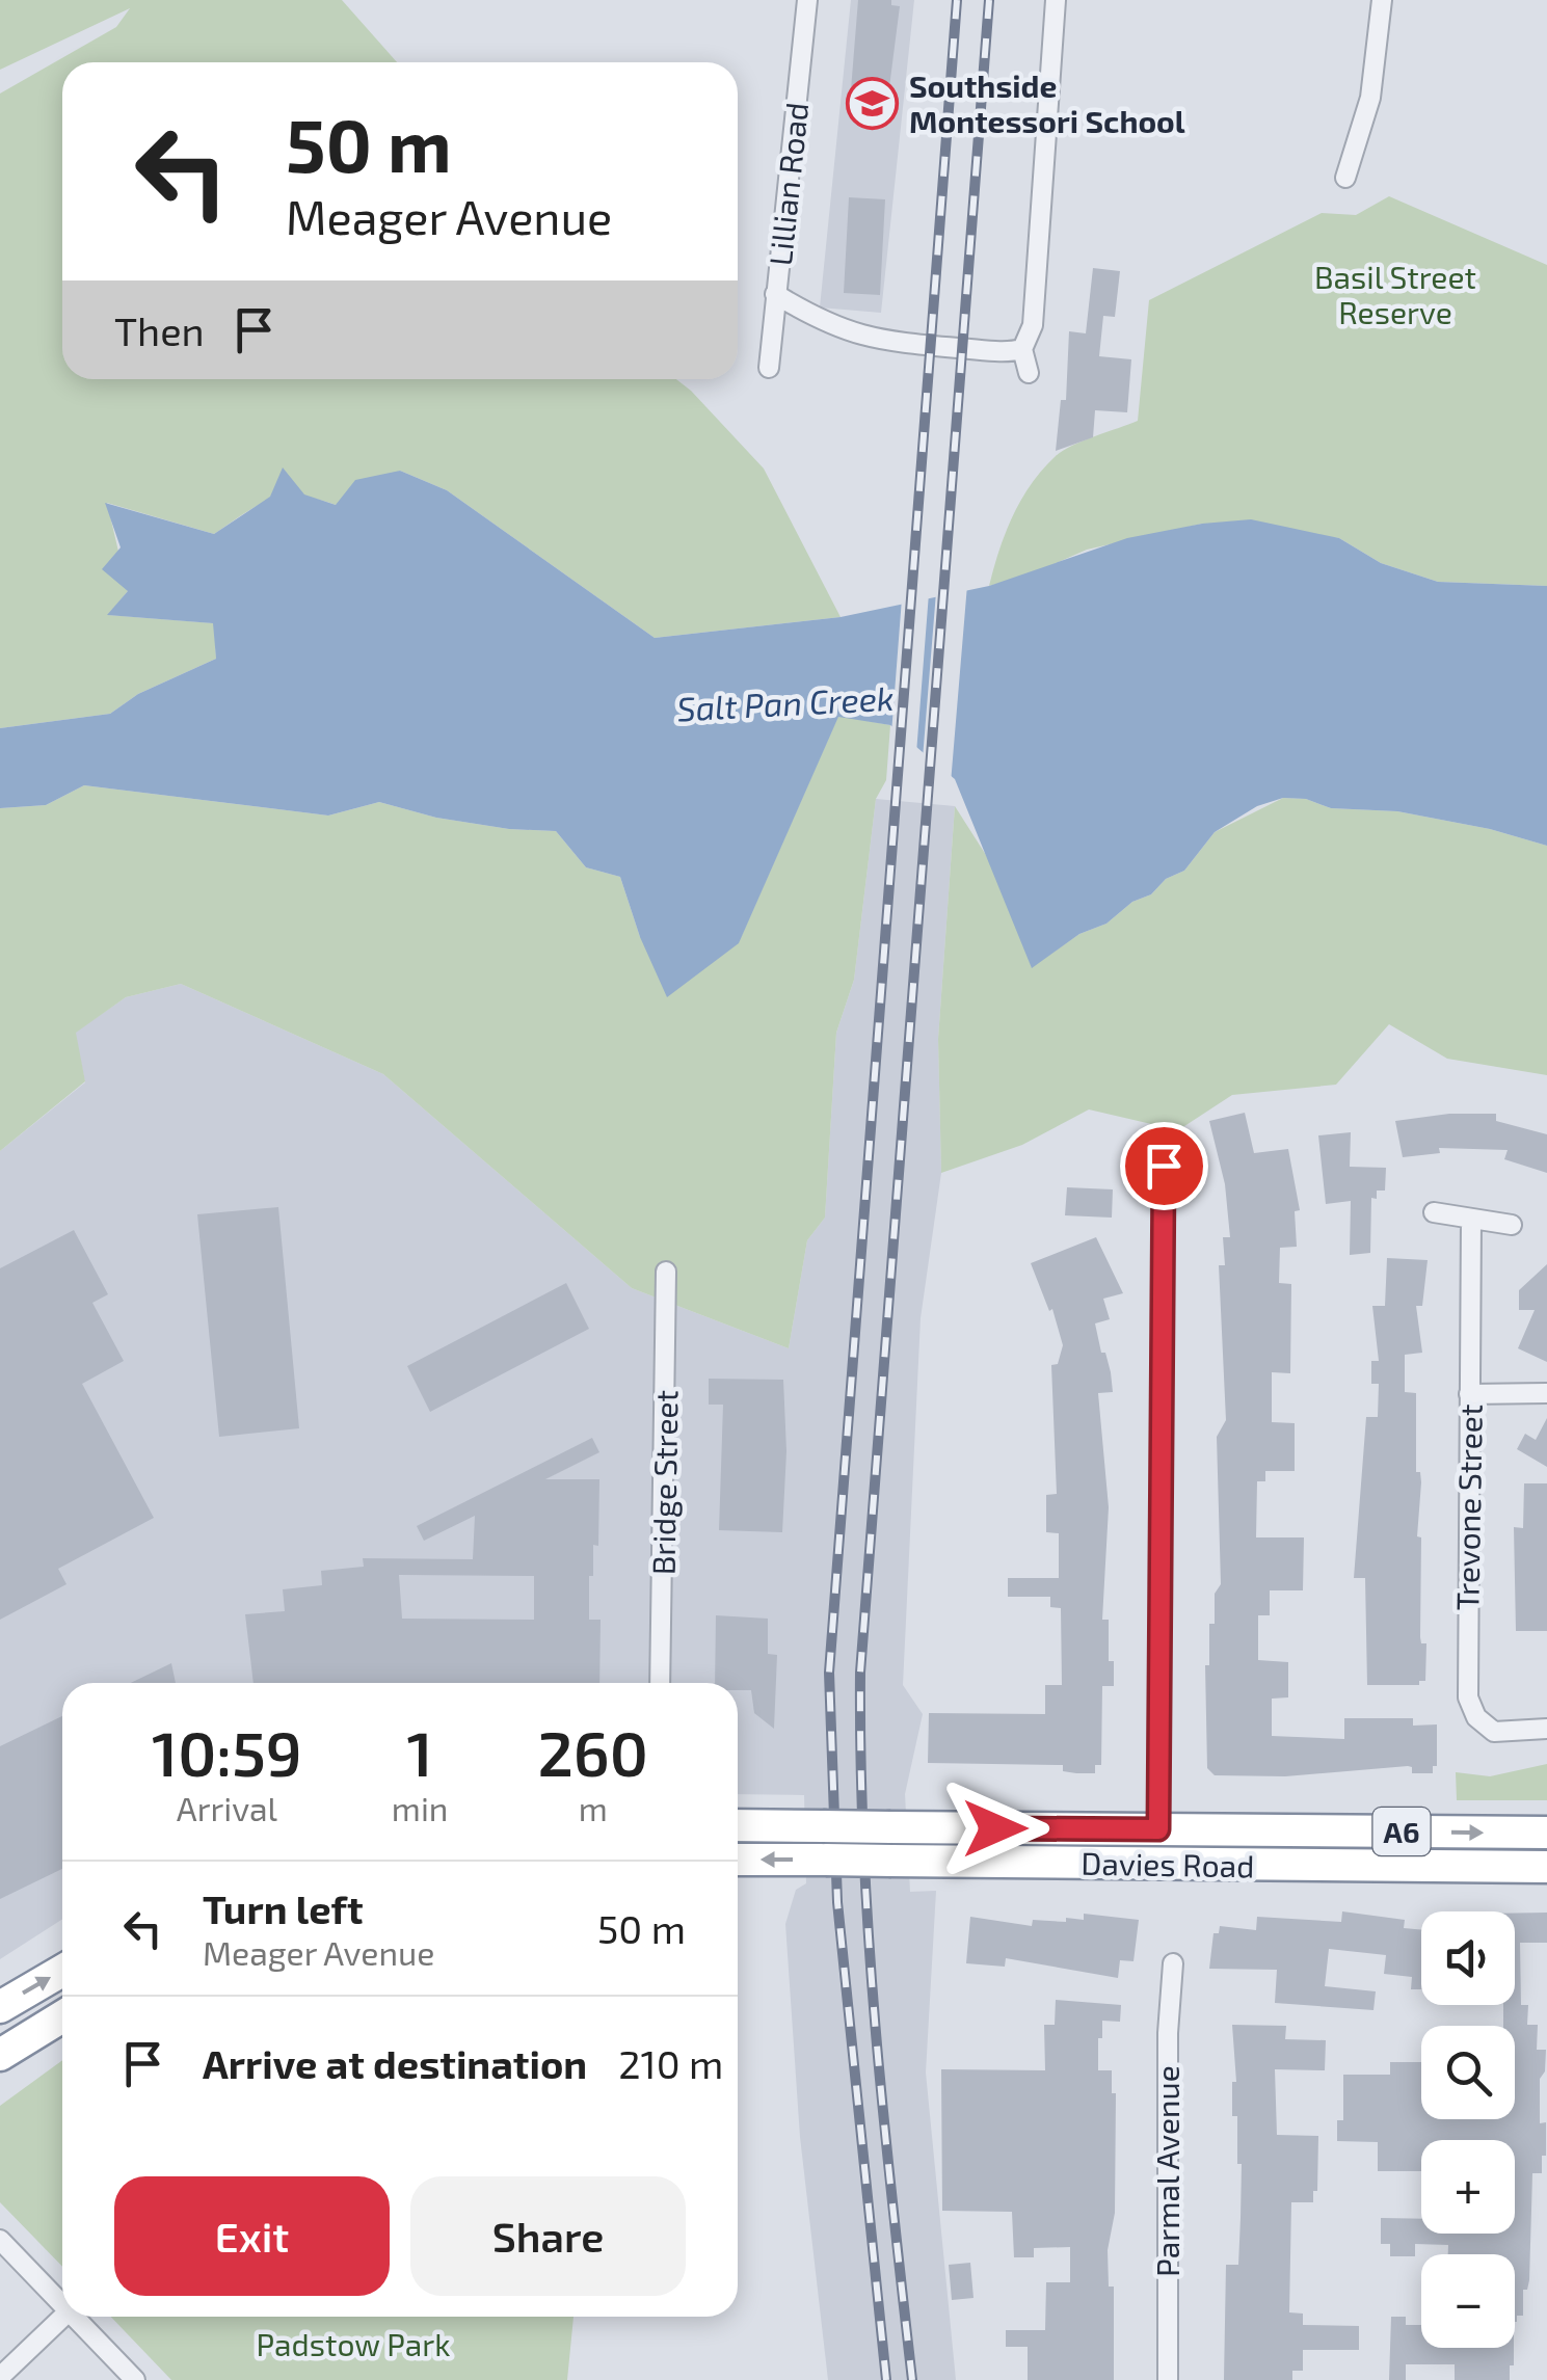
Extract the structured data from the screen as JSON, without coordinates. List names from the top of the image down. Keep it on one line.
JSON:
{"streets":{"highway":["A6","Davies Road"],"street":["Lillian Road","Bridge Street","Trevone Street","Parmal Avenue"]},"water":["Salt Pan Creek"],"parks":["Basil Street Reserve","Padstow Park"],"places":{"school or university":["Southside Montessori School"]},"page":{"turn":["50 m","Meager Avenue"],"then":"Then","eta":["10:59","Arrival","1","min","260","m"],"list":[{"name":"Turn left","note":"Meager Avenue","value":"50 m"},{"name":"Arrive at destination","value":"210 m"}],"map_buttons":["+","−"],"buttons":["Exit","Share"]}}
